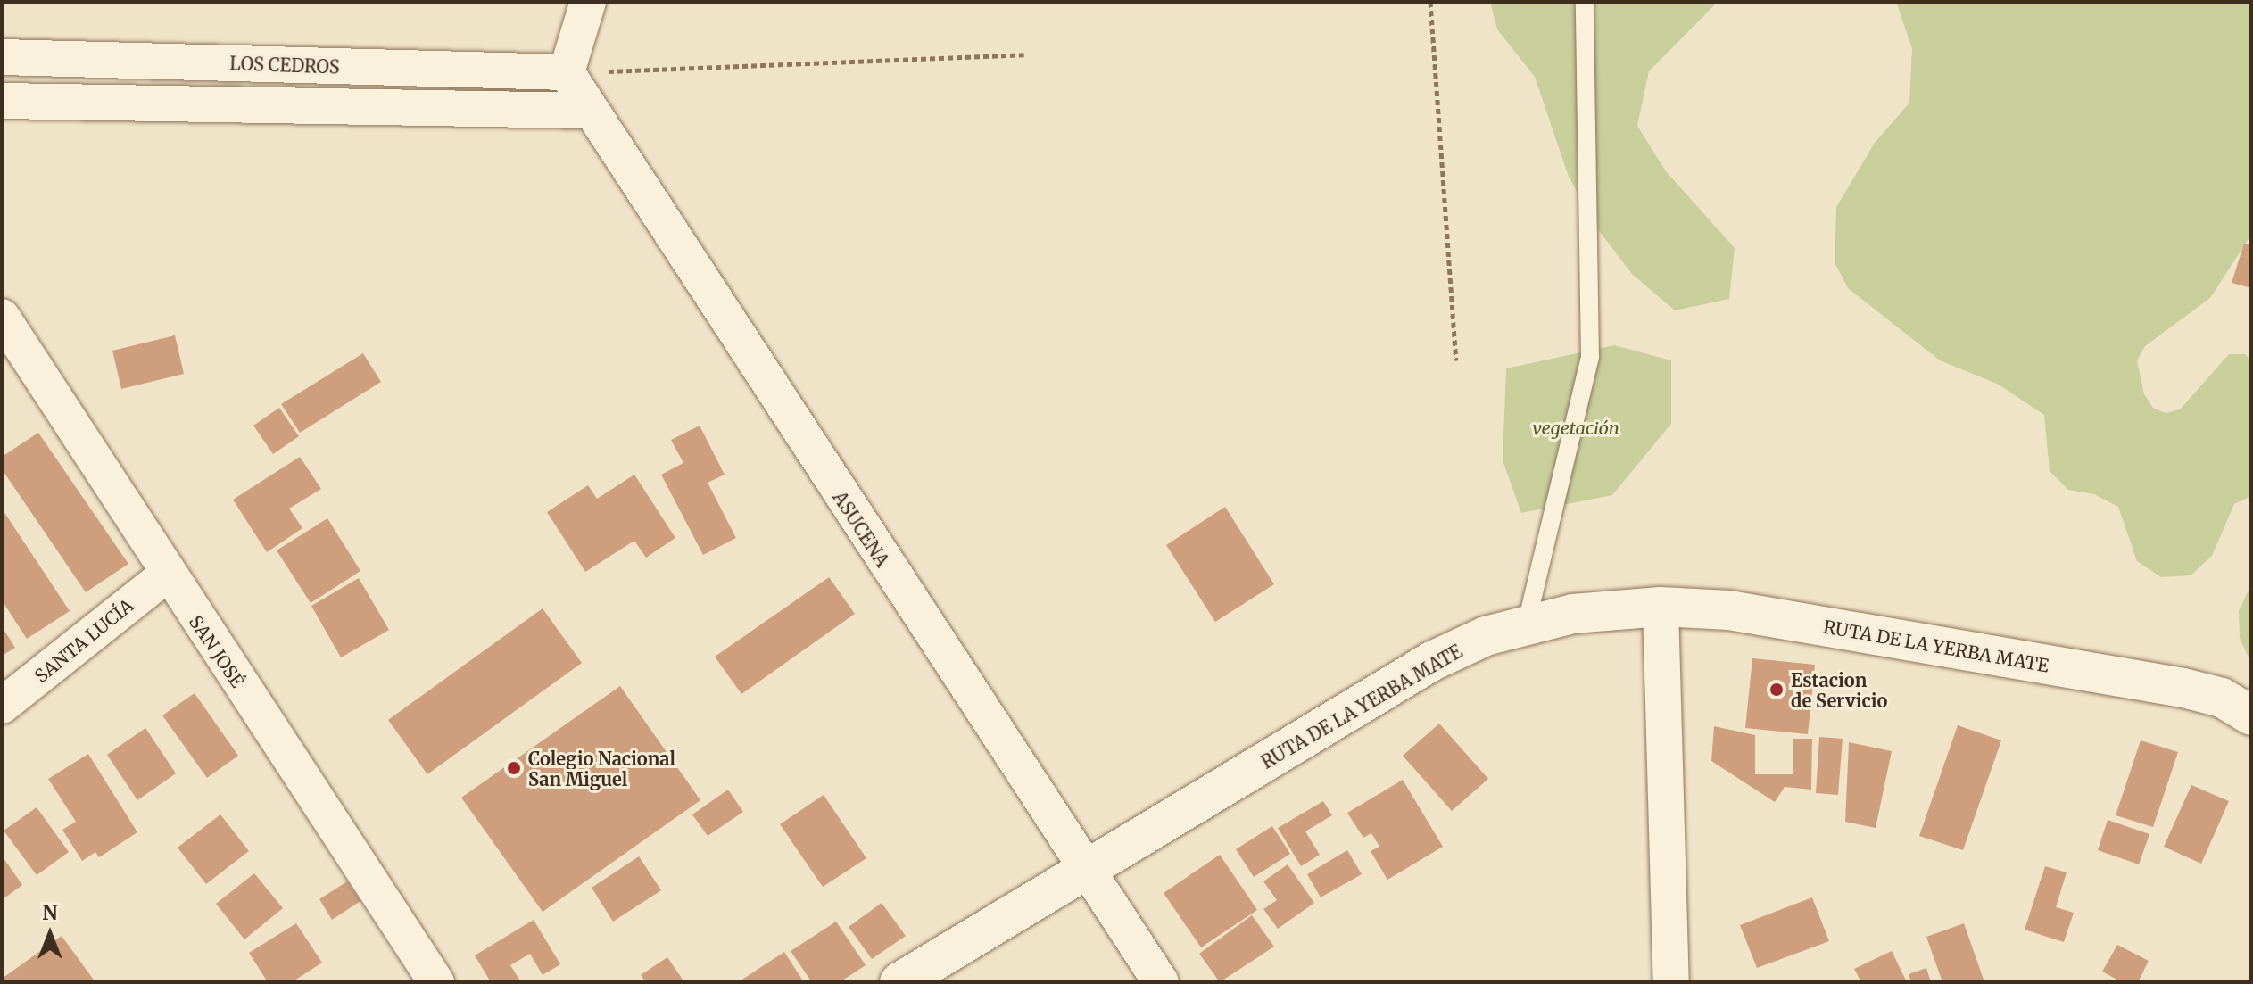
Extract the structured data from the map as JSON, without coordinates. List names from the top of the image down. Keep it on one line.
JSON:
{"streets":{"main road":["RUTA DE LA YERBA MATE"],"street":["LOS CEDROS","ASUCENA","SANTA LUCÍA","SAN JOSÉ"]},"crossings":[["LOS CEDROS","ASUCENA"],["ASUCENA","RUTA DE LA YERBA MATE"],["SANTA LUCÍA","SAN JOSÉ"]],"parks":["vegetación"],"places":["Estacion de Servicio","Colegio Nacional San Miguel"],"north":"top"}
